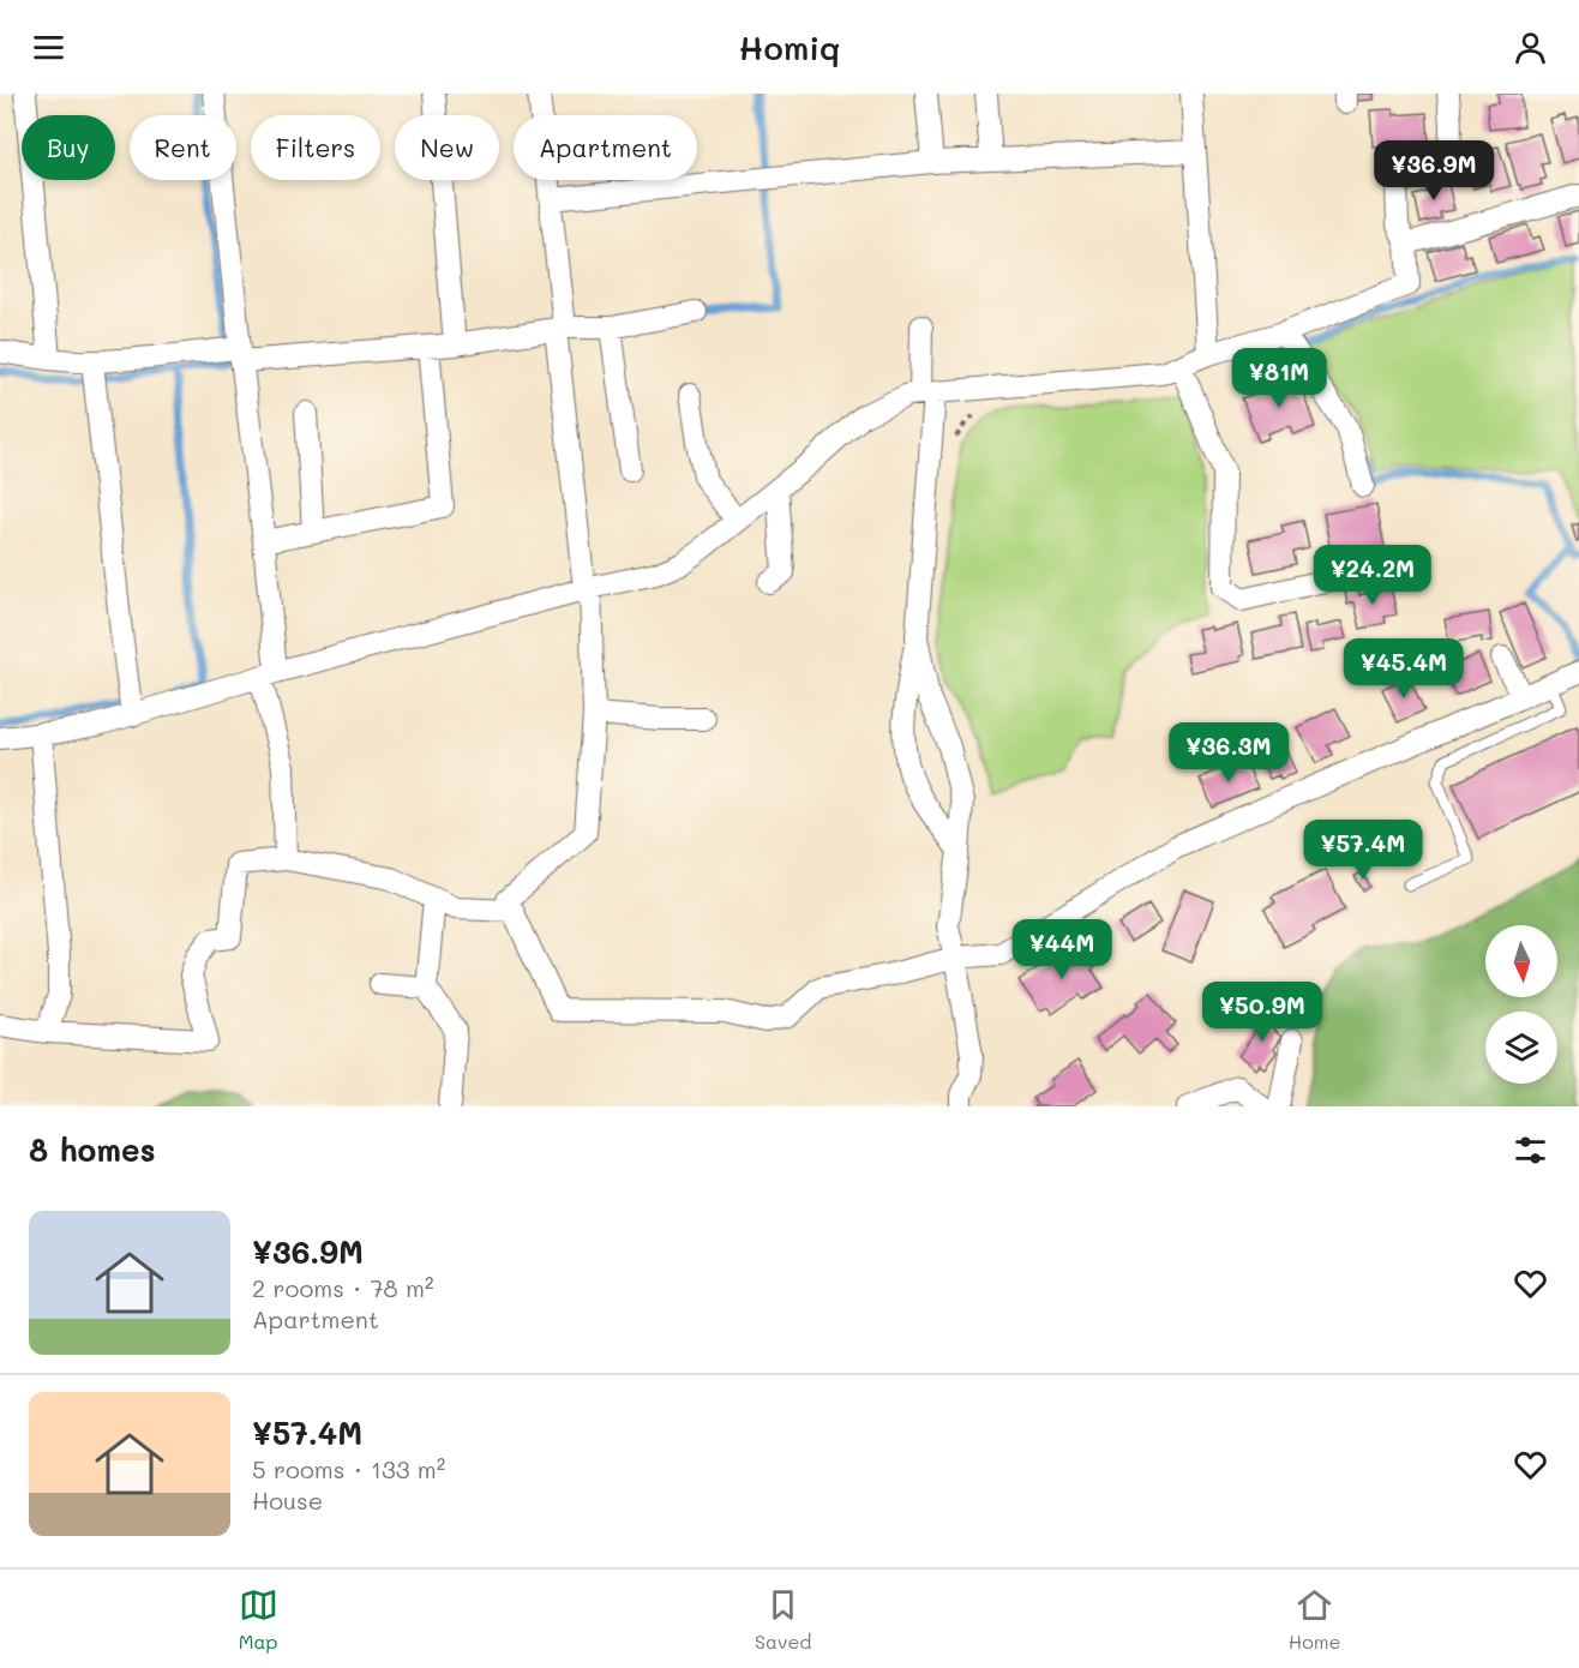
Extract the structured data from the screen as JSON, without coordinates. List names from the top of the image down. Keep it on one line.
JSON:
{"north":"bottom","page":{"header":"Homiq","chip":["Buy","Rent","Filters","New","Apartment"],"price":["¥36.9M","¥81M","¥24.2M","¥45.4M","¥36.3M","¥57.4M","¥44M","¥50.9M"],"heading":"8 homes","list":[{"name":"¥36.9M","note":"2 rooms · 78 m² · Apartment"},{"name":"¥57.4M","note":"5 rooms · 133 m² · House"}],"tabs":["Map","Saved","Home"]}}
